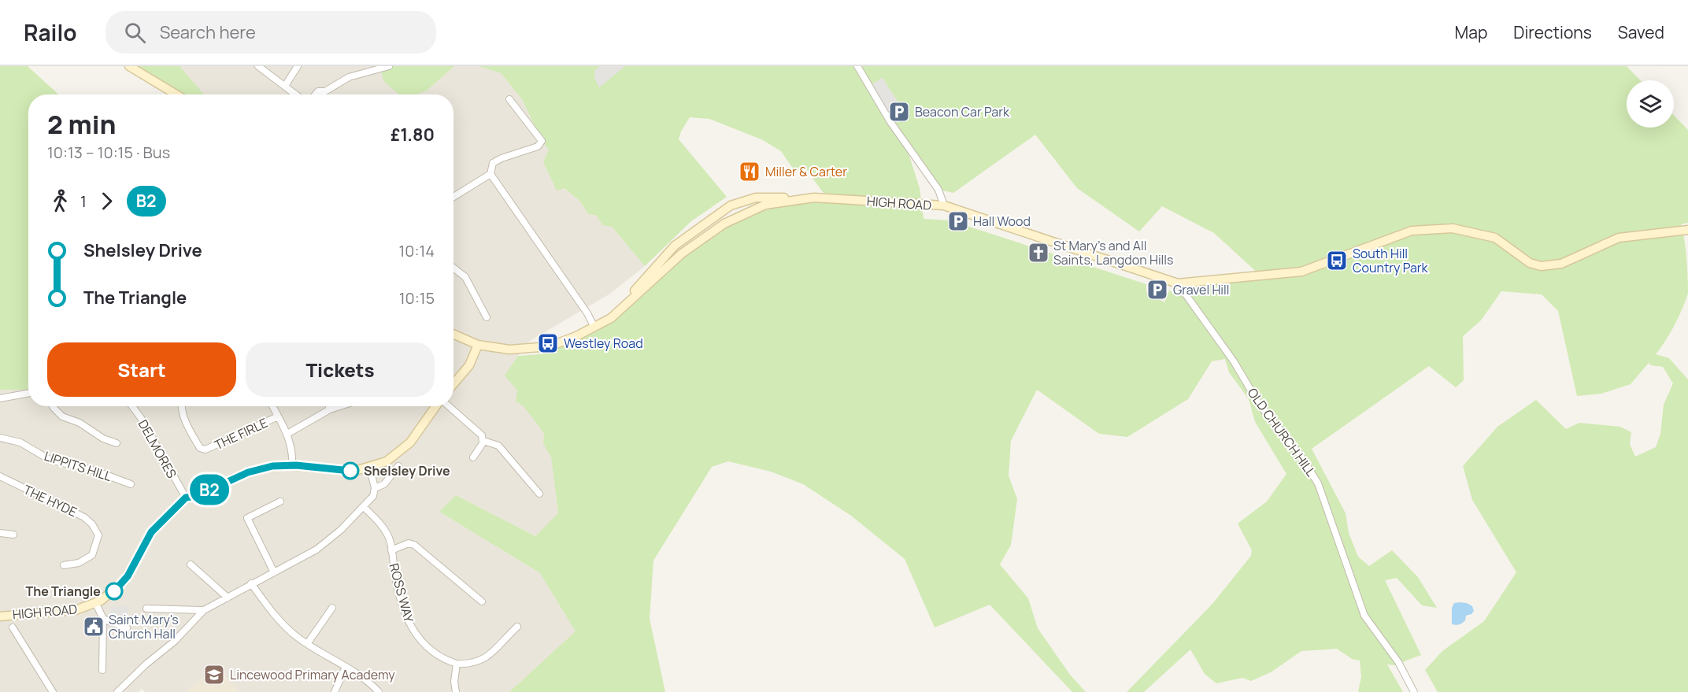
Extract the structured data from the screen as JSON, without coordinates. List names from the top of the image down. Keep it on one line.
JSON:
{"streets":{"main road":["HIGH ROAD"],"street":["OLD CHURCH HILL","THE FIRLE","DELMORES","LIPPITS HILL","THE HYDE","ROSS WAY"]},"crossings":[["HIGH ROAD","OLD CHURCH HILL"],["HIGH ROAD","DELMORES"]],"places":{"parking":["Beacon Car Park","Hall Wood","Gravel Hill"],"restaurant":["Miller & Carter"],"church":["St Mary's and All Saints, Langdon Hills"],"bus stop":["South Hill Country Park","Westley Road"],"other":["Shelsley Drive","The Triangle"],"public building":["Saint Mary's Church Hall"],"school or university":["Lincewood Primary Academy"]},"lines":["bus line B2"],"page":{"header":"Railo","search":"Search here","nav":["Map","Directions","Saved"],"on_map":"B2","heading":["2 min","10:13 – 10:15 · Bus","£1.80"],"legs":["1","B2"],"list":[{"name":"Shelsley Drive","value":"10:14"},{"name":"The Triangle","value":"10:15"}],"buttons":["Start","Tickets"]}}
